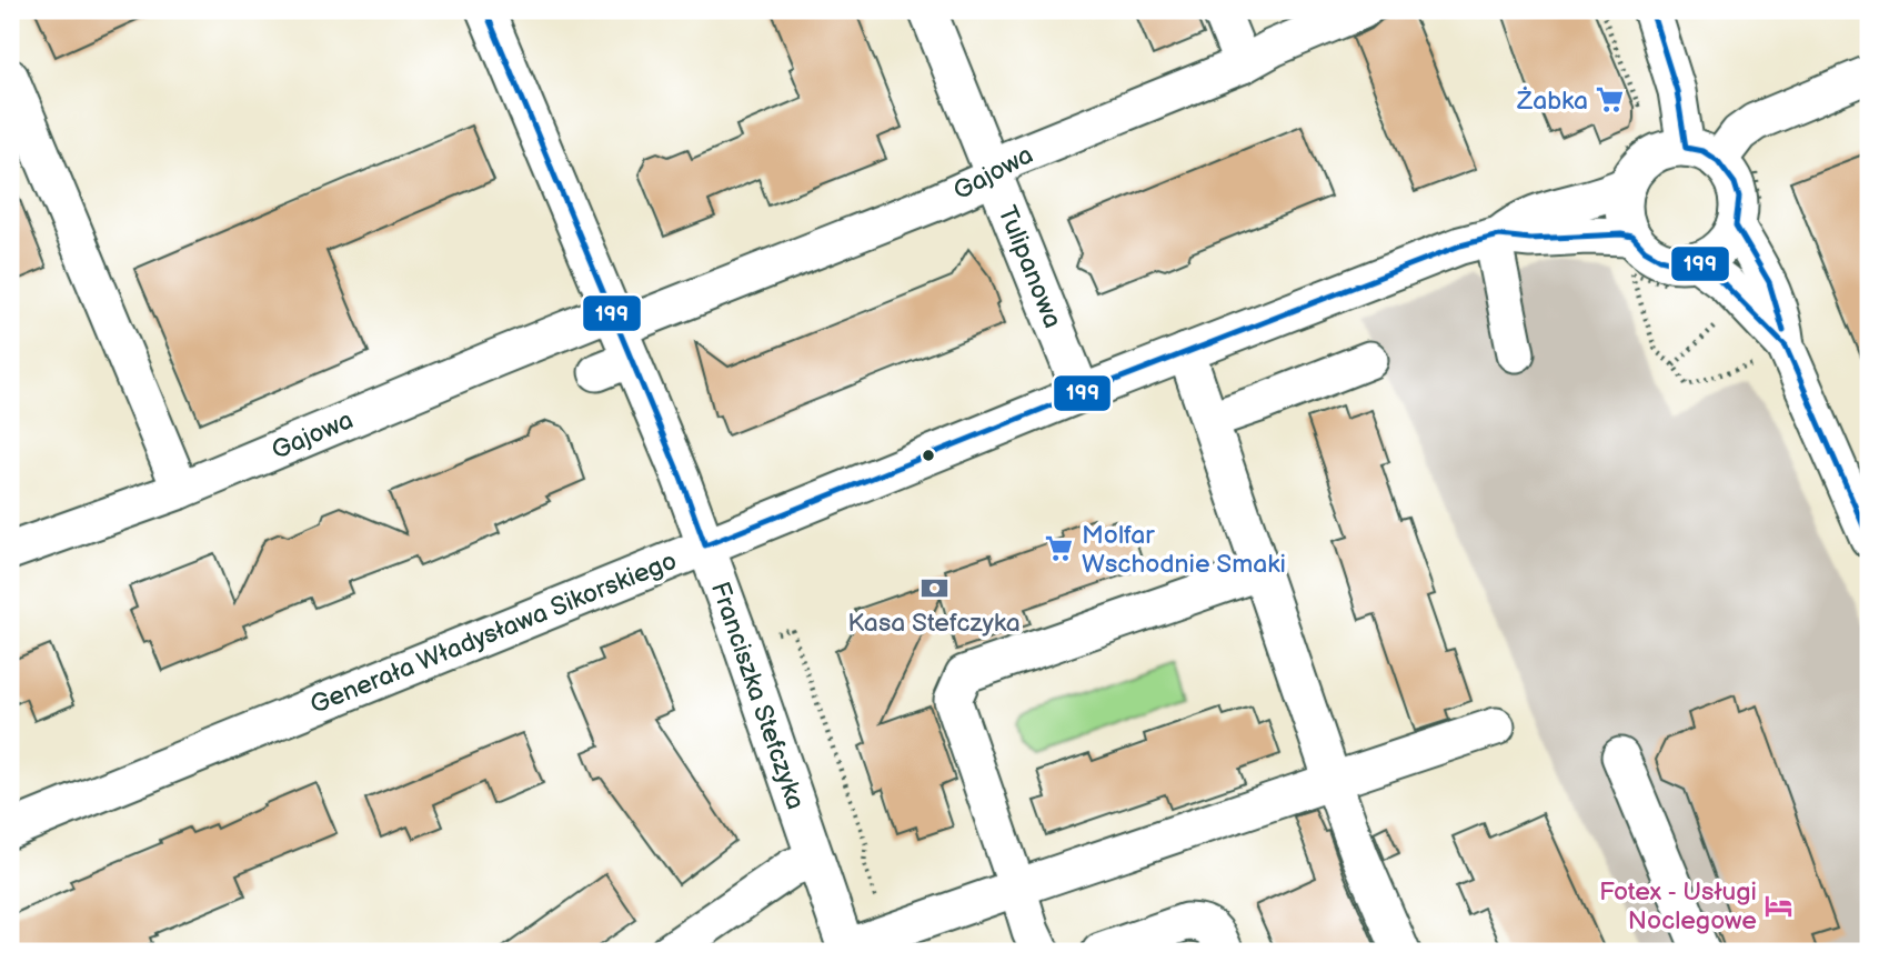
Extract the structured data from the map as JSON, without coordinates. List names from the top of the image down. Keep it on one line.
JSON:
{"streets":{"street":["Gajowa","Tulipanowa","Generała Władysława Sikorskiego","Franciszka Stefczyka"]},"crossings":[["Gajowa","Tulipanowa"],["Gajowa","Franciszka Stefczyka"],["Tulipanowa","Generała Władysława Sikorskiego"],["Generała Władysława Sikorskiego","Franciszka Stefczyka"]],"places":{"supermarket":["Żabka","Molfar Wschodnie Smaki"],"bank":["Kasa Stefczyka"],"hotel":["Fotex - Usługi Noclegowe"]},"lines":["transit line 199"]}
